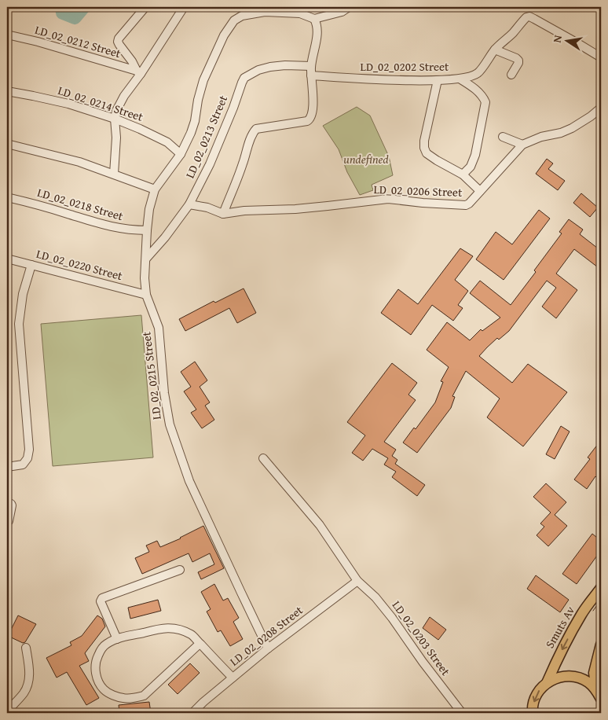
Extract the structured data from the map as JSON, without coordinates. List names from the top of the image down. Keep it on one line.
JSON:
{"streets":{"main road":["Smuts Av"],"street":["LD_02_0212 Street","LD_02_0202 Street","LD_02_0214 Street","LD_02_0213 Street","LD_02_0206 Street","LD_02_0218 Street","LD_02_0220 Street","LD_02_0215 Street","LD_02_0208 Street","LD_02_0203 Street"]},"crossings":[["LD_02_0214 Street","LD_02_0215 Street"],["LD_02_0213 Street","LD_02_0215 Street"],["LD_02_0218 Street","LD_02_0215 Street"],["LD_02_0220 Street","LD_02_0215 Street"],["LD_02_0215 Street","LD_02_0208 Street"],["LD_02_0208 Street","LD_02_0203 Street"]],"parks":["undefined"],"north":"left"}
